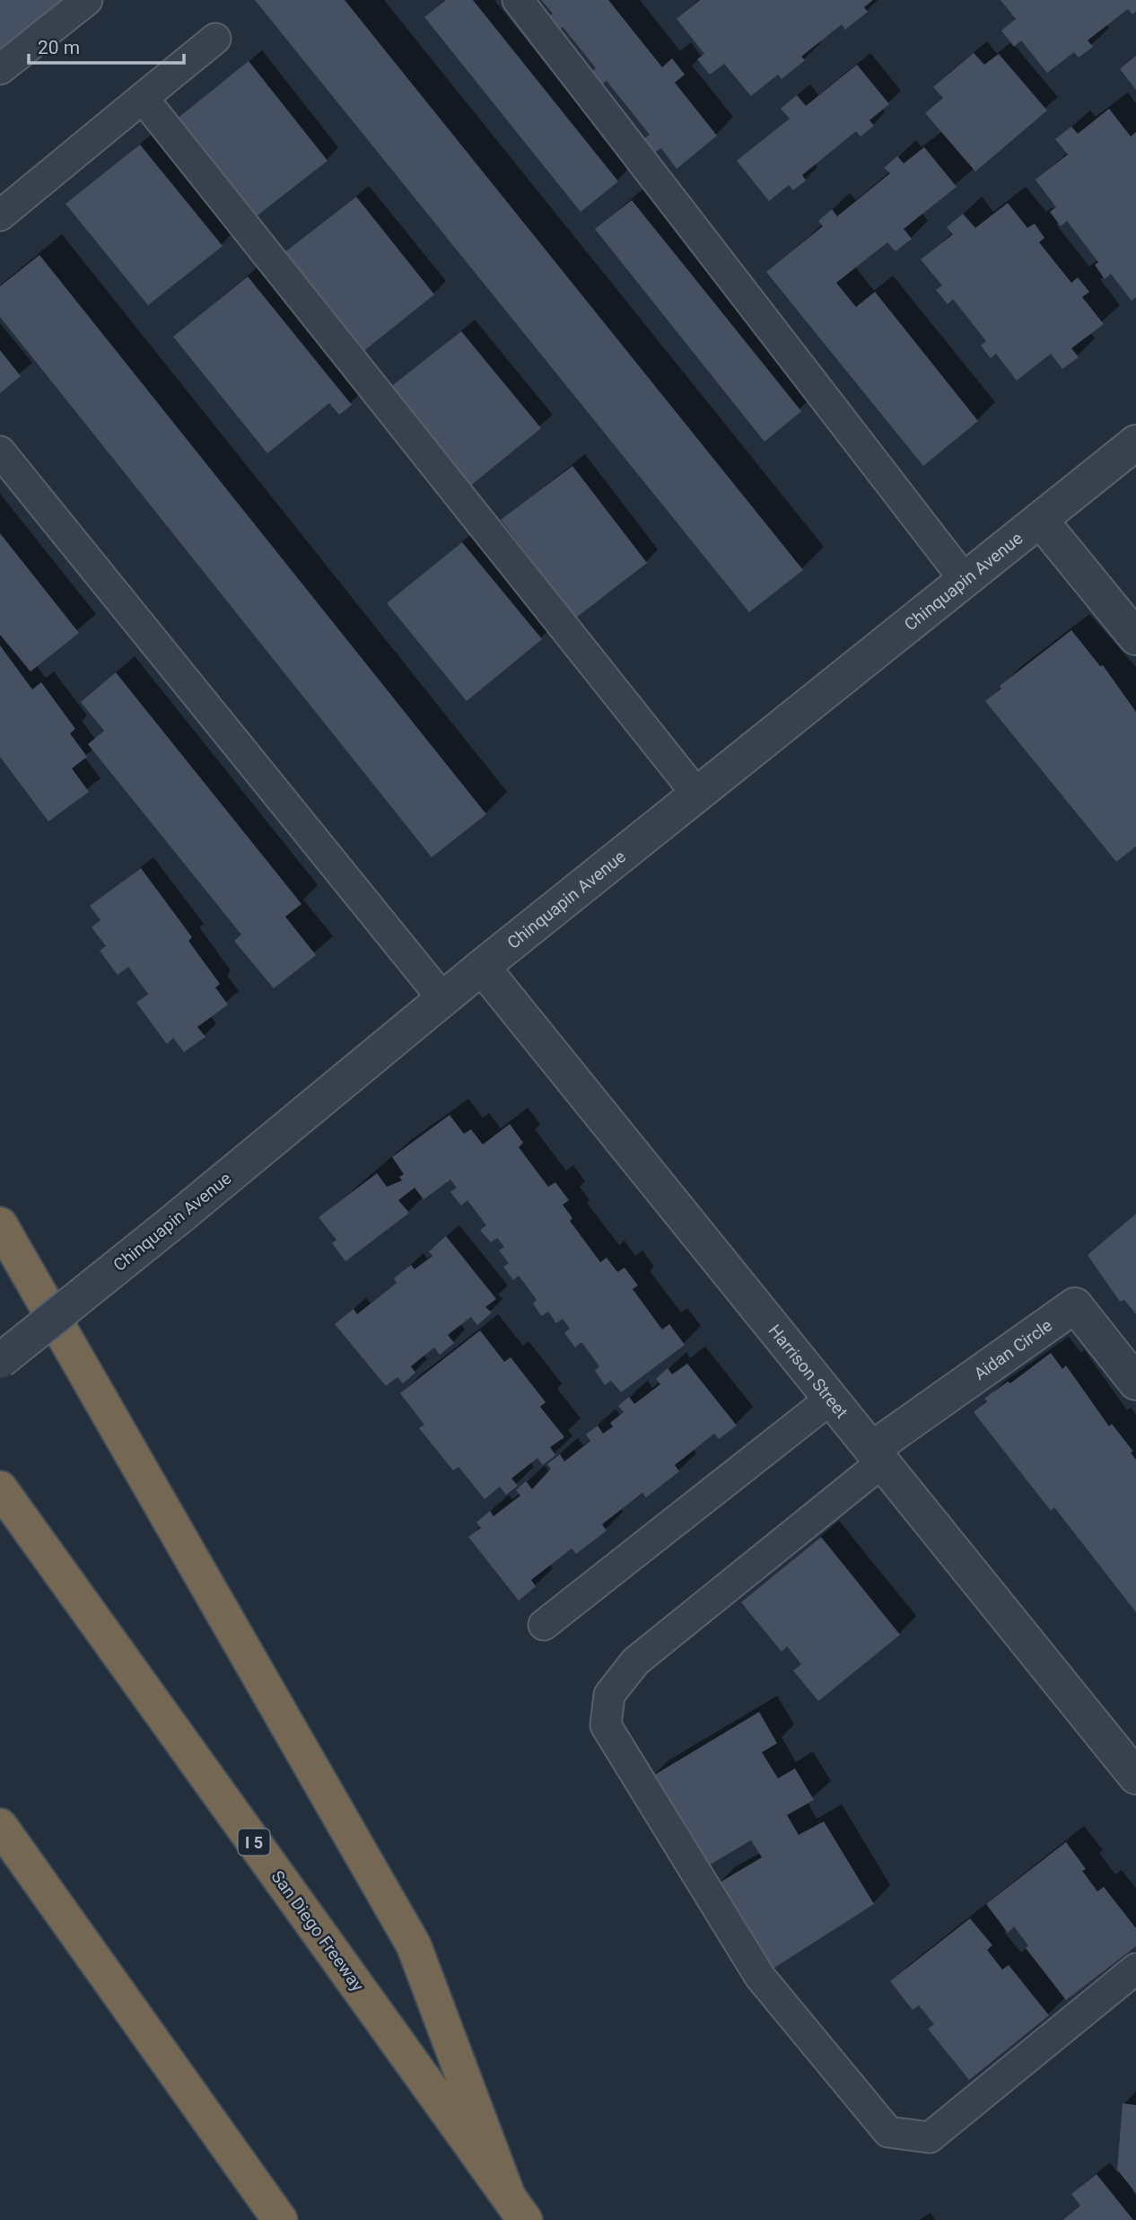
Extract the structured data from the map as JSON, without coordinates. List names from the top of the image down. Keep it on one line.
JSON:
{"streets":{"highway":["I 5","San Diego Freeway"],"street":["Chinquapin Avenue","Aidan Circle","Harrison Street"]},"crossings":[["Chinquapin Avenue","Harrison Street"],["Aidan Circle","Harrison Street"]],"scale_bar":"20 m"}
